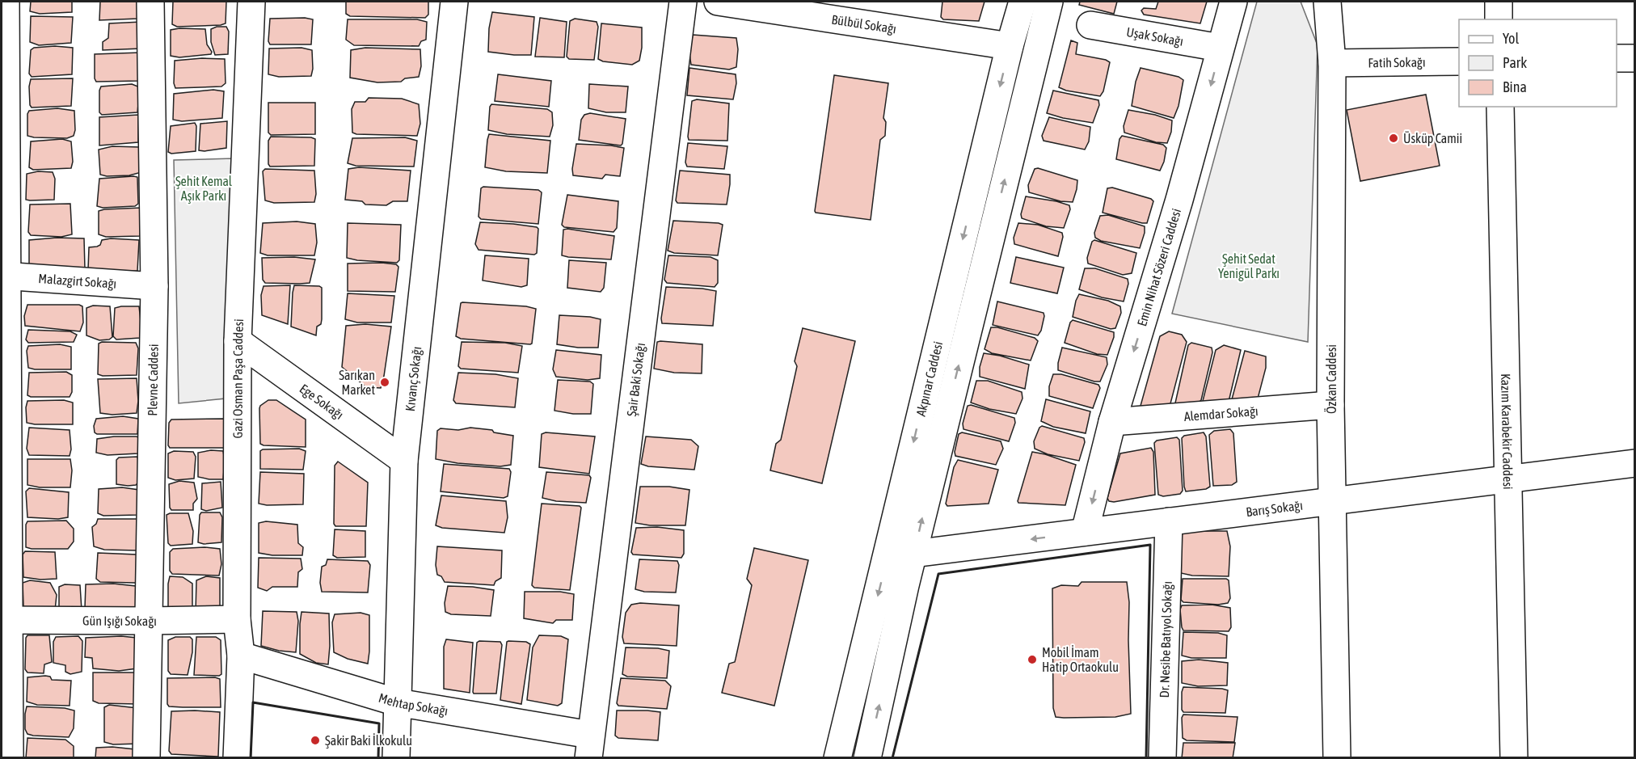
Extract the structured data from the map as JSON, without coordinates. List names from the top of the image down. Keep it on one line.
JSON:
{"streets":{"street":["Bülbül Sokağı","Uşak Sokağı","Fatih Sokağı","Emin Nihat Sözeri Caddesi","Malazgirt Sokağı","Kıvanç Sokağı","Şair Baki Sokağı","Akpınar Caddesi","Özkan Caddesi","Plevne Caddesi","Gazi Osman Paşa Caddesi","Ege Sokağı","Alemdar Sokağı","Kazım Karabekir Caddesi","Barış Sokağı","Gün Işığı Sokağı","Dr. Nesibe Batıyol Sokağı","Mehtap Sokağı"]},"crossings":[["Bülbül Sokağı","Akpınar Caddesi"],["Uşak Sokağı","Emin Nihat Sözeri Caddesi"],["Fatih Sokağı","Özkan Caddesi"],["Emin Nihat Sözeri Caddesi","Alemdar Sokağı"],["Emin Nihat Sözeri Caddesi","Barış Sokağı"],["Malazgirt Sokağı","Plevne Caddesi"],["Kıvanç Sokağı","Ege Sokağı"],["Kıvanç Sokağı","Mehtap Sokağı"],["Şair Baki Sokağı","Mehtap Sokağı"],["Akpınar Caddesi","Barış Sokağı"],["Özkan Caddesi","Alemdar Sokağı"],["Özkan Caddesi","Barış Sokağı"],["Plevne Caddesi","Gün Işığı Sokağı"],["Gazi Osman Paşa Caddesi","Ege Sokağı"],["Gazi Osman Paşa Caddesi","Gün Işığı Sokağı"],["Gazi Osman Paşa Caddesi","Mehtap Sokağı"],["Kazım Karabekir Caddesi","Barış Sokağı"],["Barış Sokağı","Dr. Nesibe Batıyol Sokağı"]],"one_way":["Emin Nihat Sözeri Caddesi"],"parks":["Şehit Kemal Aşık Parkı","Şehit Sedat Yenigül Parkı"],"places":["Üsküp Camii","Sarıkan Market","Mobil İmam Hatip Ortaokulu","Şakir Baki İlkokulu"],"legend":["Yol","Park","Bina"]}
